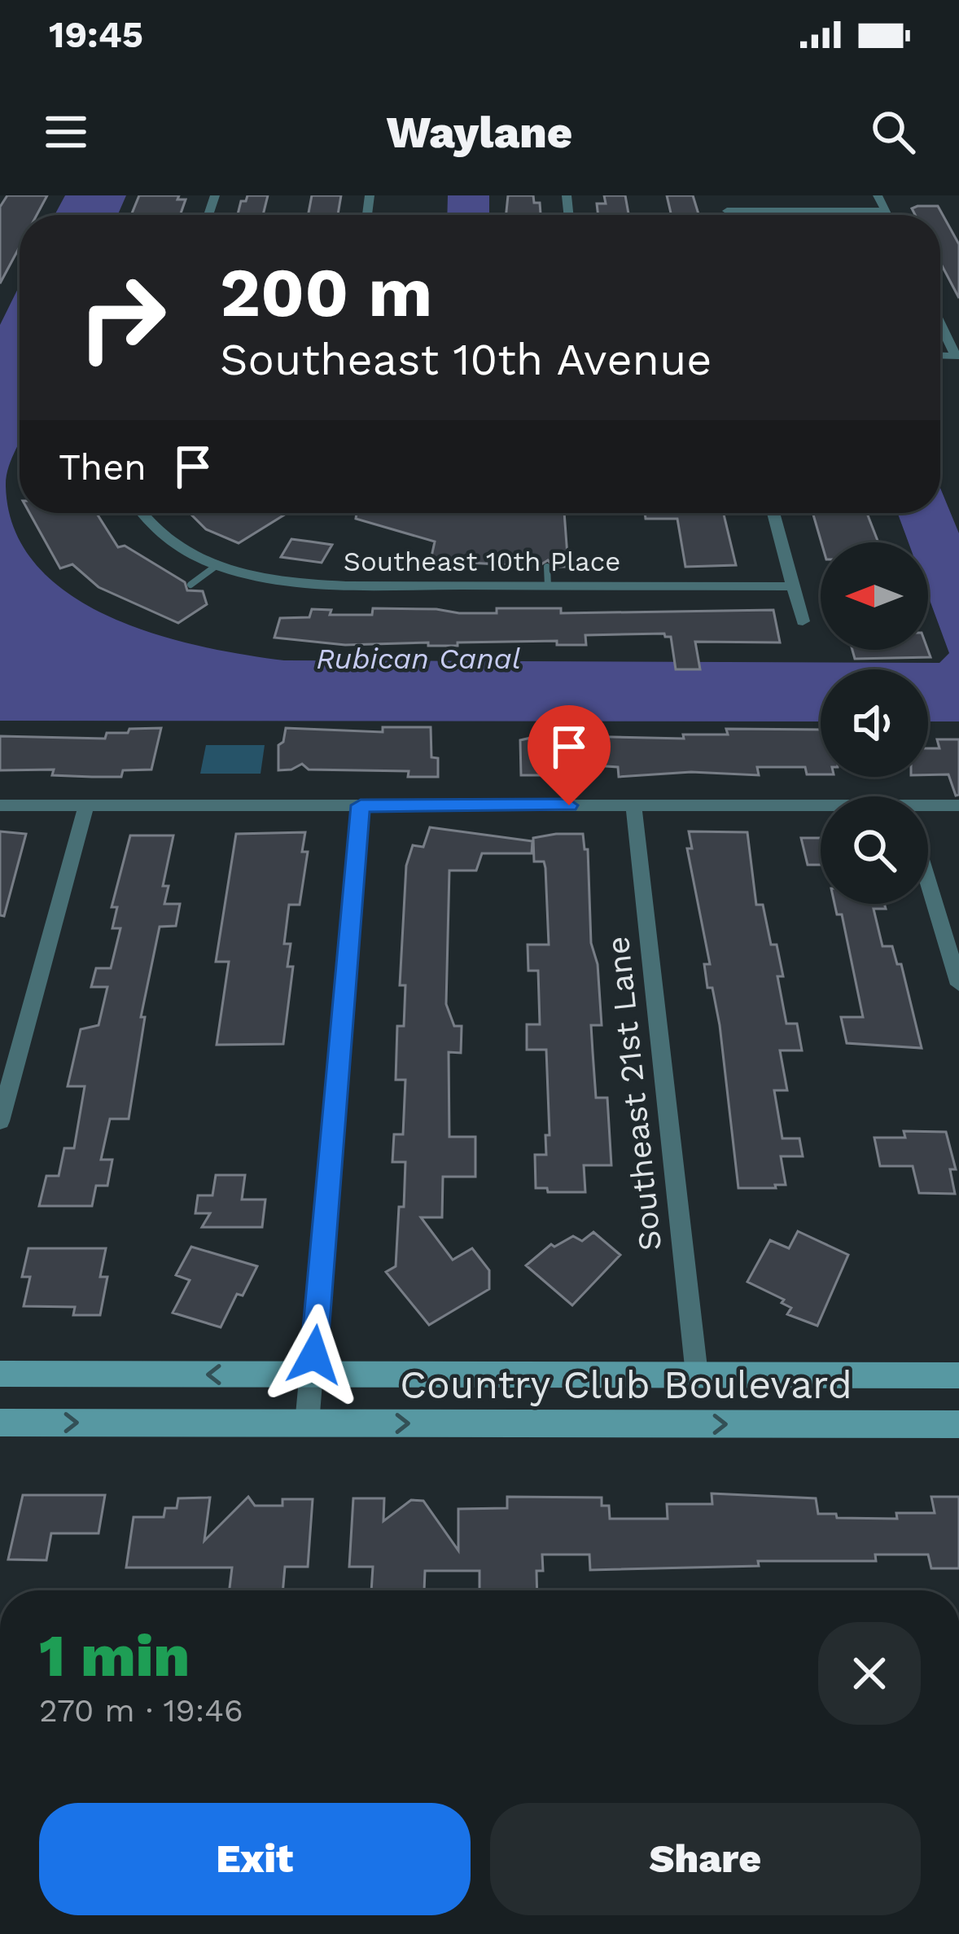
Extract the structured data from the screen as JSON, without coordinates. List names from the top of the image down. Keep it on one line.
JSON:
{"streets":{"main road":["Country Club Boulevard"],"street":["Southeast 10th Place","Southeast 21st Lane"]},"crossings":[["Southeast 21st Lane","Country Club Boulevard"]],"water":["Rubican Canal"],"north":"left","page":{"status":"19:45","header":"Waylane","turn":["200 m","Southeast 10th Avenue"],"then":"Then","heading":["1 min","270 m · 19:46"],"buttons":["Exit","Share"]}}
